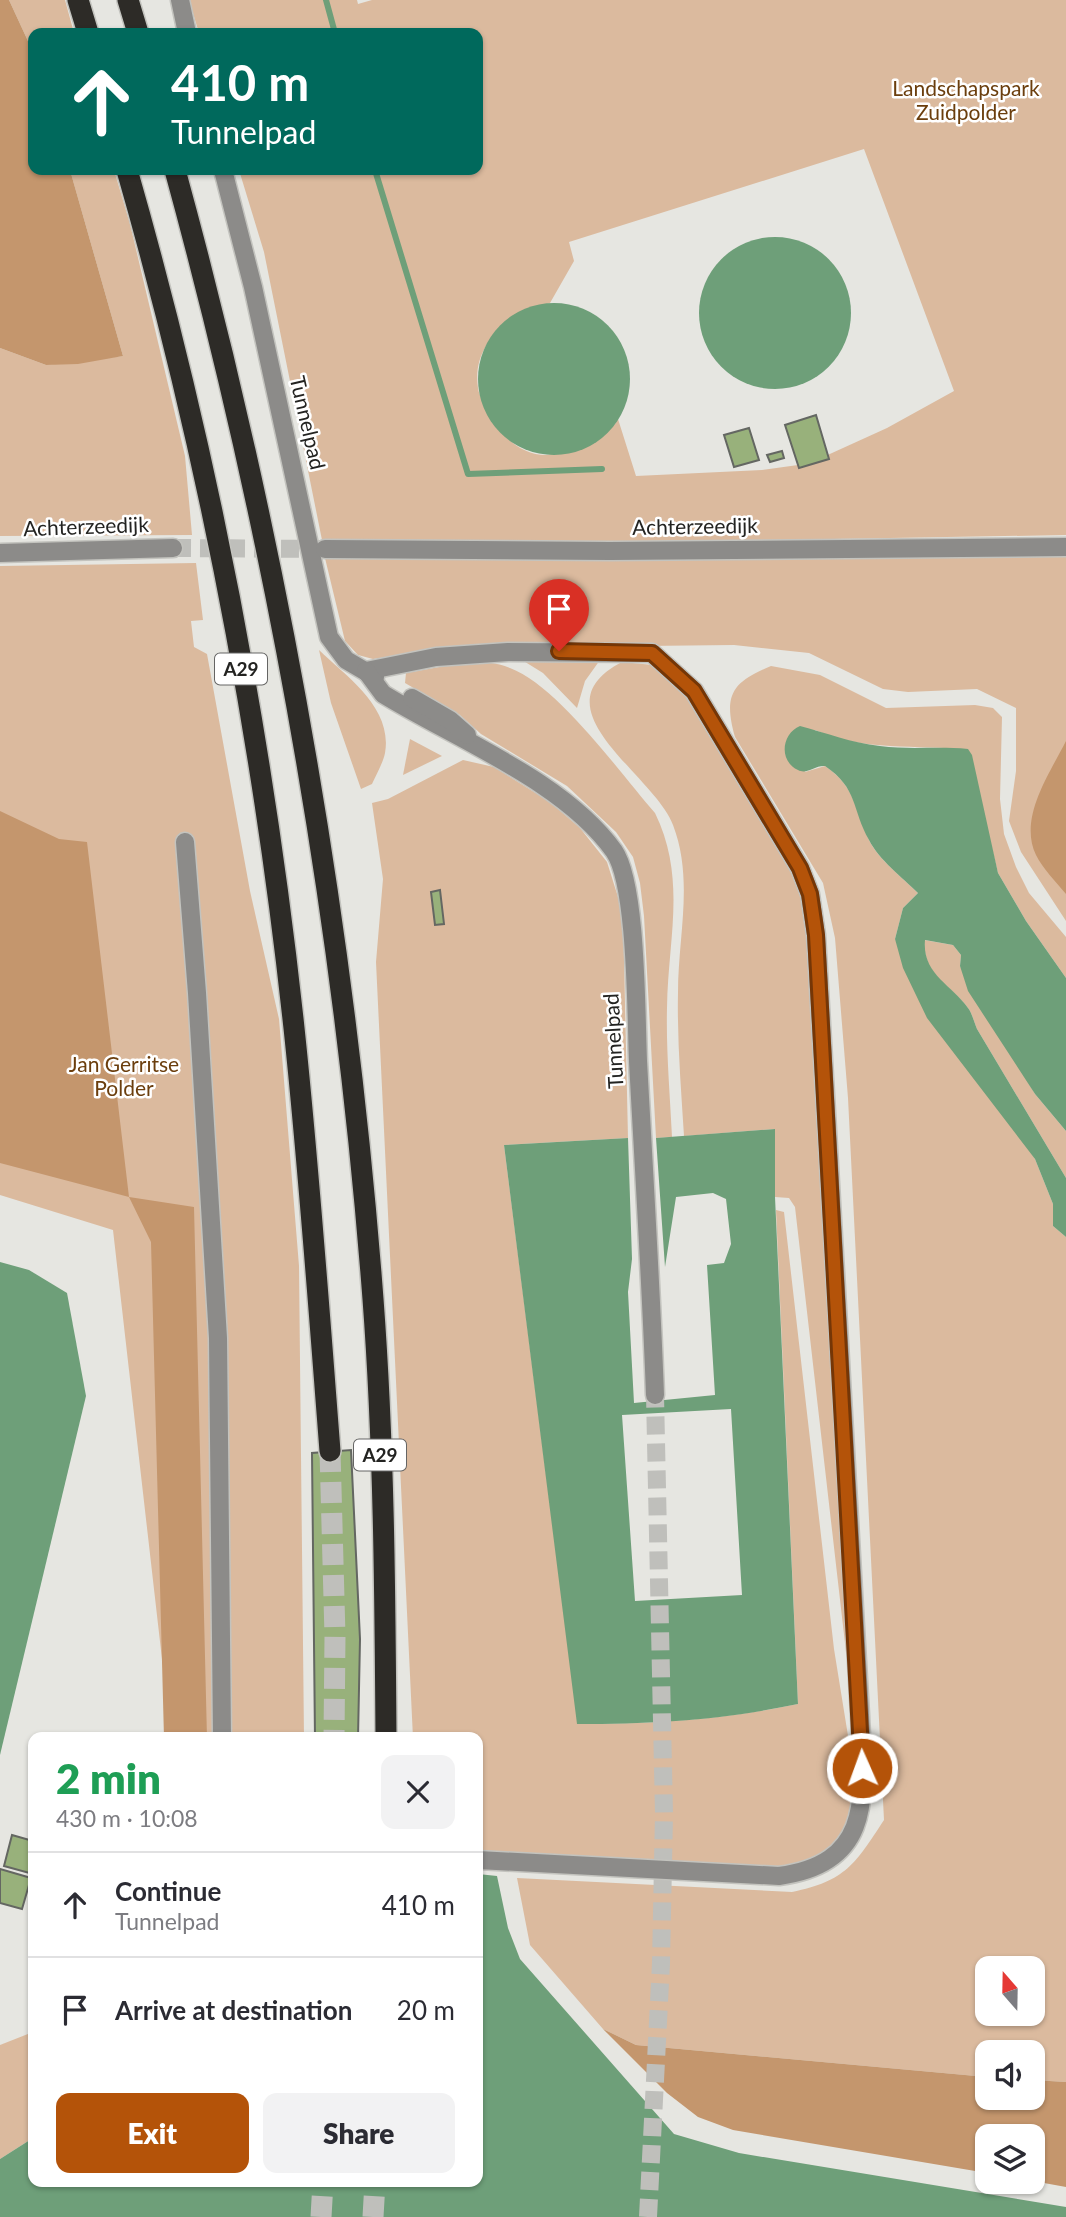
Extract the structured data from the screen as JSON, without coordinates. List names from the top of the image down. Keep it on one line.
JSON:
{"streets":{"highway":["A29"],"street":["Tunnelpad","Achterzeedijk"]},"parks":["Landschapspark Zuidpolder","Jan Gerritse Polder"],"north":"top","page":{"turn":["410 m","Tunnelpad"],"heading":["2 min","430 m · 10:08"],"list":[{"name":"Continue","note":"Tunnelpad","value":"410 m"},{"name":"Arrive at destination","value":"20 m"}],"buttons":["Exit","Share"]}}
